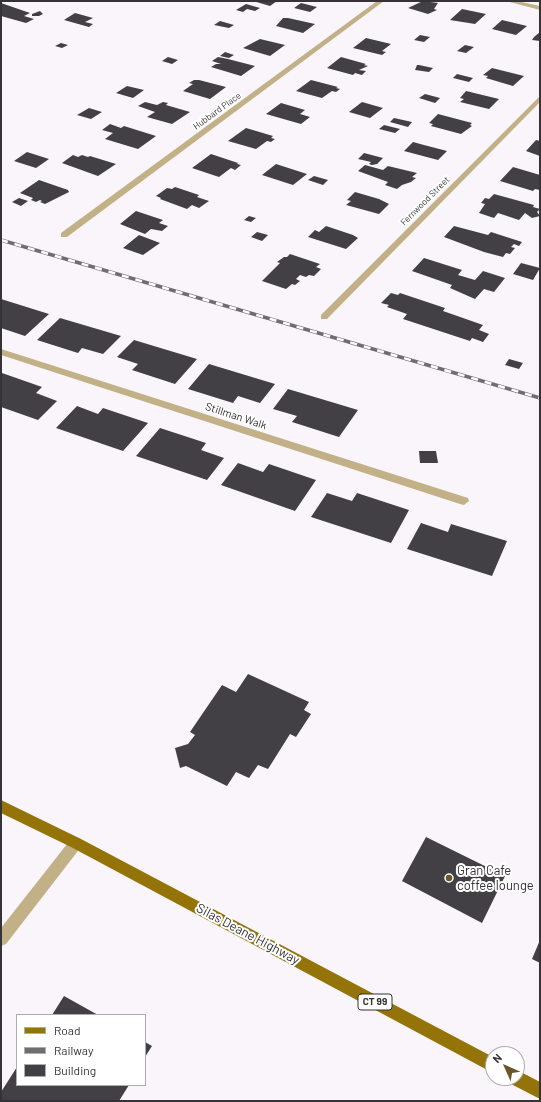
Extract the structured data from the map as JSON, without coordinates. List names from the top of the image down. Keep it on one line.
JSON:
{"streets":{"main road":["Silas Deane Highway","CT 99"],"street":["Hubbard Place","Fernwood Street","Stillman Walk"]},"places":["Gran Cafe coffee lounge"],"legend":["Road","Railway","Building"],"north":"top left"}
